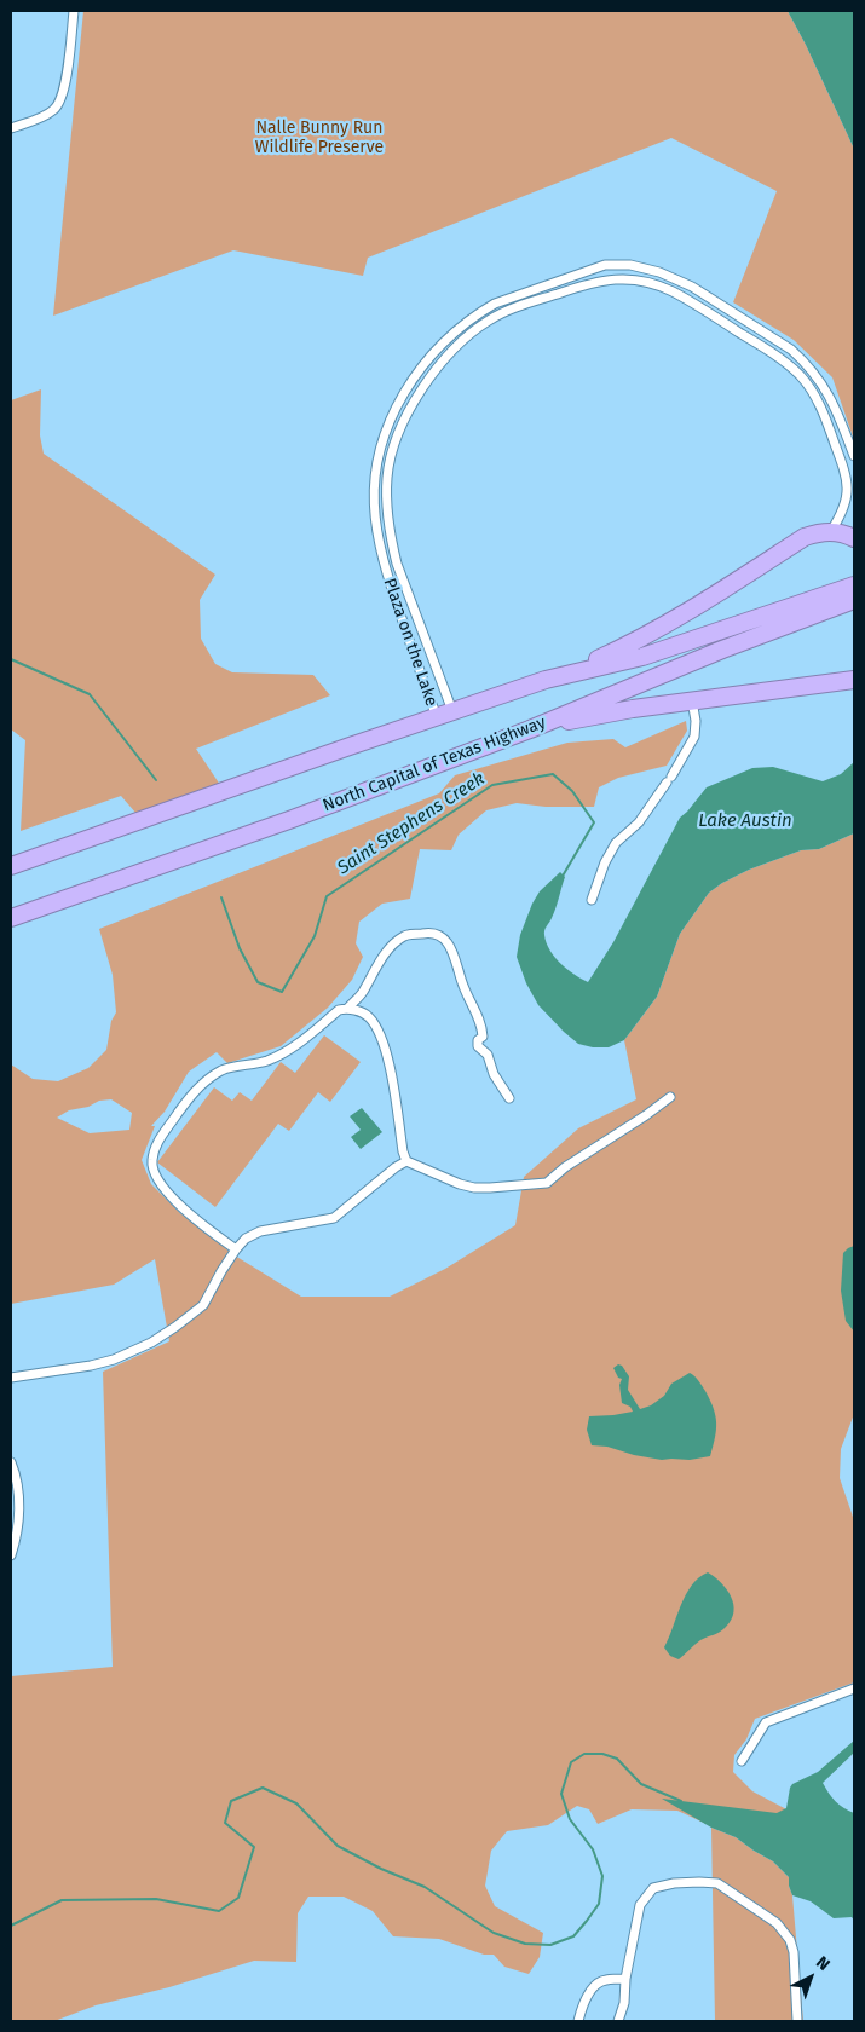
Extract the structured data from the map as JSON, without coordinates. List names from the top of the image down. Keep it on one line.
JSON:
{"streets":{"highway":["North Capital of Texas Highway"],"street":["Plaza on the Lake"]},"crossings":[["Plaza on the Lake","North Capital of Texas Highway"]],"water":["Lake Austin","Saint Stephens Creek"],"parks":["Nalle Bunny Run Wildlife Preserve"],"north":"top right"}
